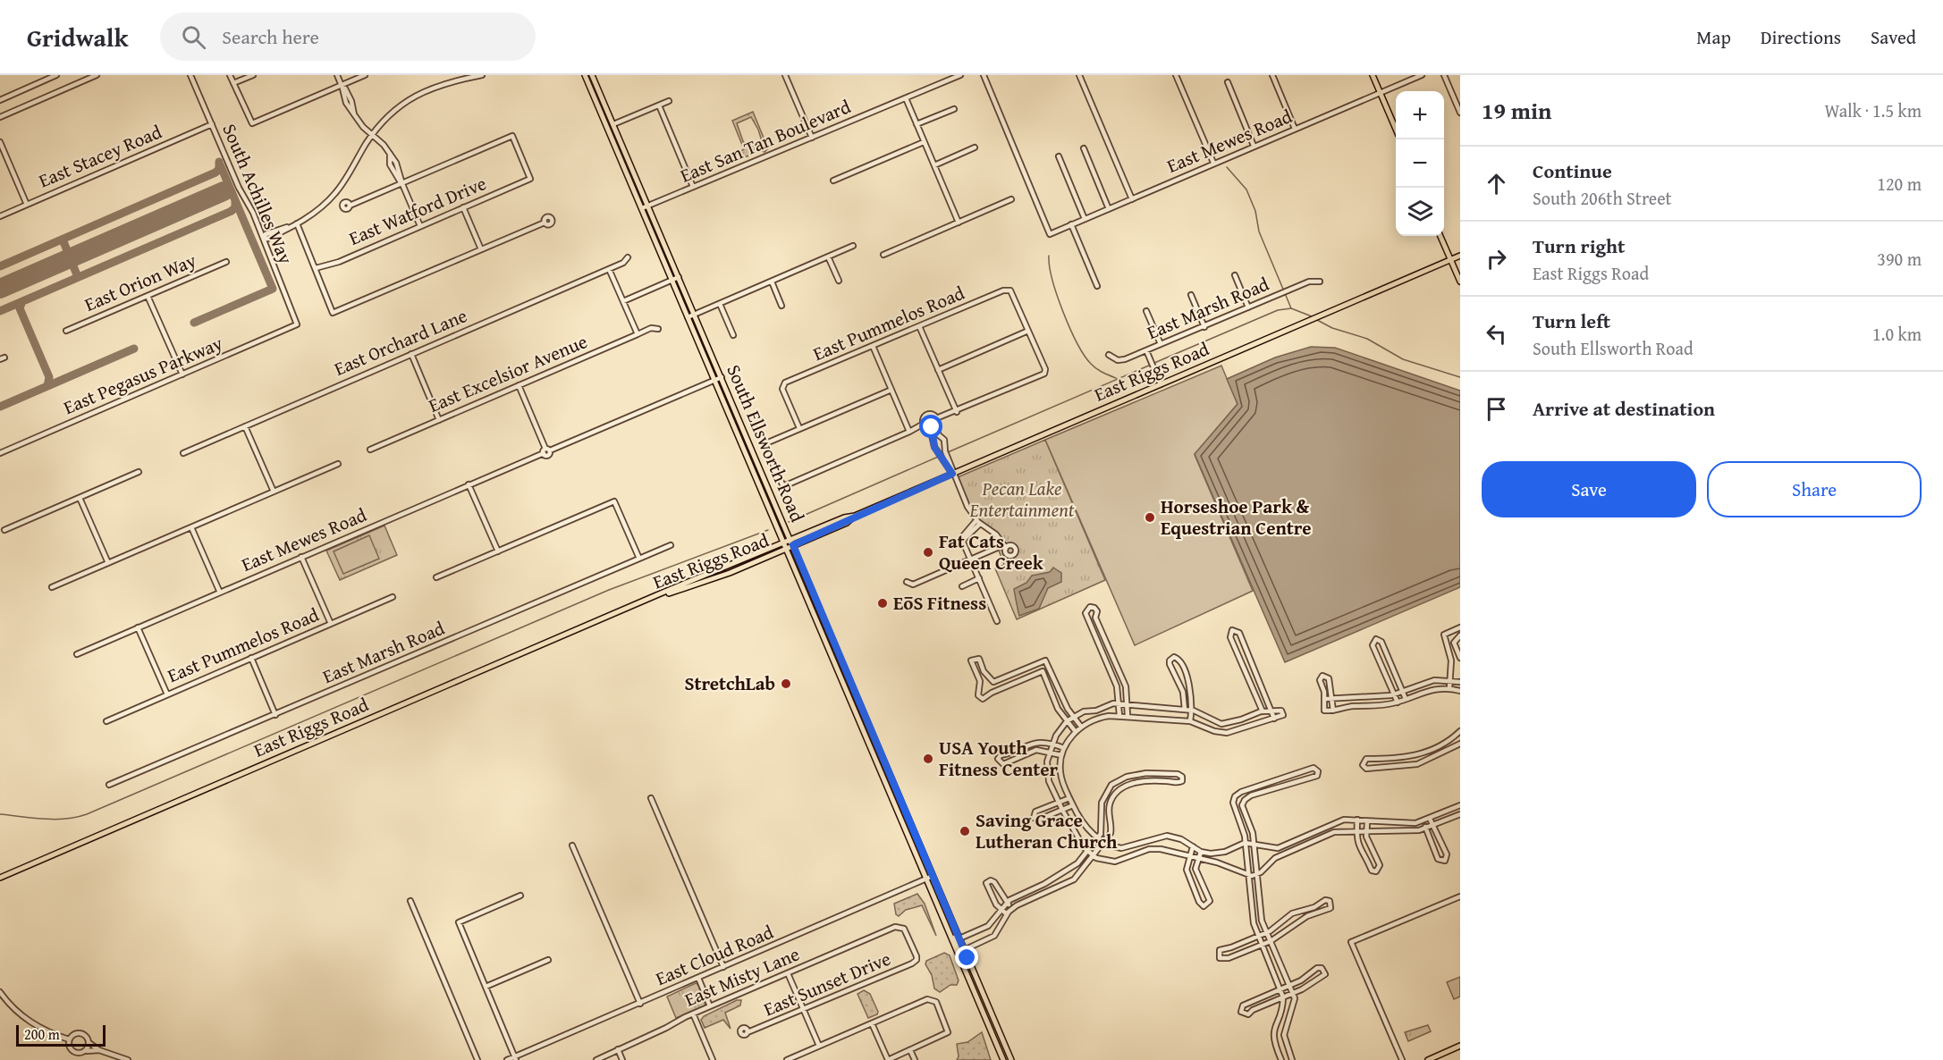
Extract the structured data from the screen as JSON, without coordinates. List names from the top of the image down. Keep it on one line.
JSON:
{"streets":{"main road":["East Riggs Road","South Ellsworth Road"],"street":["East San Tan Boulevard","East Mewes Road","East Stacey Road","South Achilles Way","East Watford Drive","East Orion Way","East Marsh Road","East Pummelos Road","East Orchard Lane","East Excelsior Avenue","East Pegasus Parkway","East Cloud Road","East Misty Lane","East Sunset Drive"]},"crossings":[["East San Tan Boulevard","South Ellsworth Road"],["East Mewes Road","South Ellsworth Road"],["East Stacey Road","South Achilles Way"],["South Achilles Way","East Pegasus Parkway"],["East Riggs Road","South Ellsworth Road"],["South Ellsworth Road","East Cloud Road"],["East Misty Lane","East Sunset Drive"]],"parks":["Pecan Lake Entertainment"],"places":["Horseshoe Park & Equestrian Centre","Fat Cats Queen Creek","EōS Fitness","StretchLab","USA Youth Fitness Center","Saving Grace Lutheran Church"],"scale_bar":"200 m","page":{"header":"Gridwalk","search":"Search here","nav":["Map","Directions","Saved"],"heading":["19 min","Walk · 1.5 km"],"map_buttons":["+","−"],"list":[["Continue","South 206th Street","120 m"],["Turn right","East Riggs Road","390 m"],["Turn left","South Ellsworth Road","1.0 km"],"Arrive at destination"],"buttons":["Save","Share"],"scale":"200 m"}}
